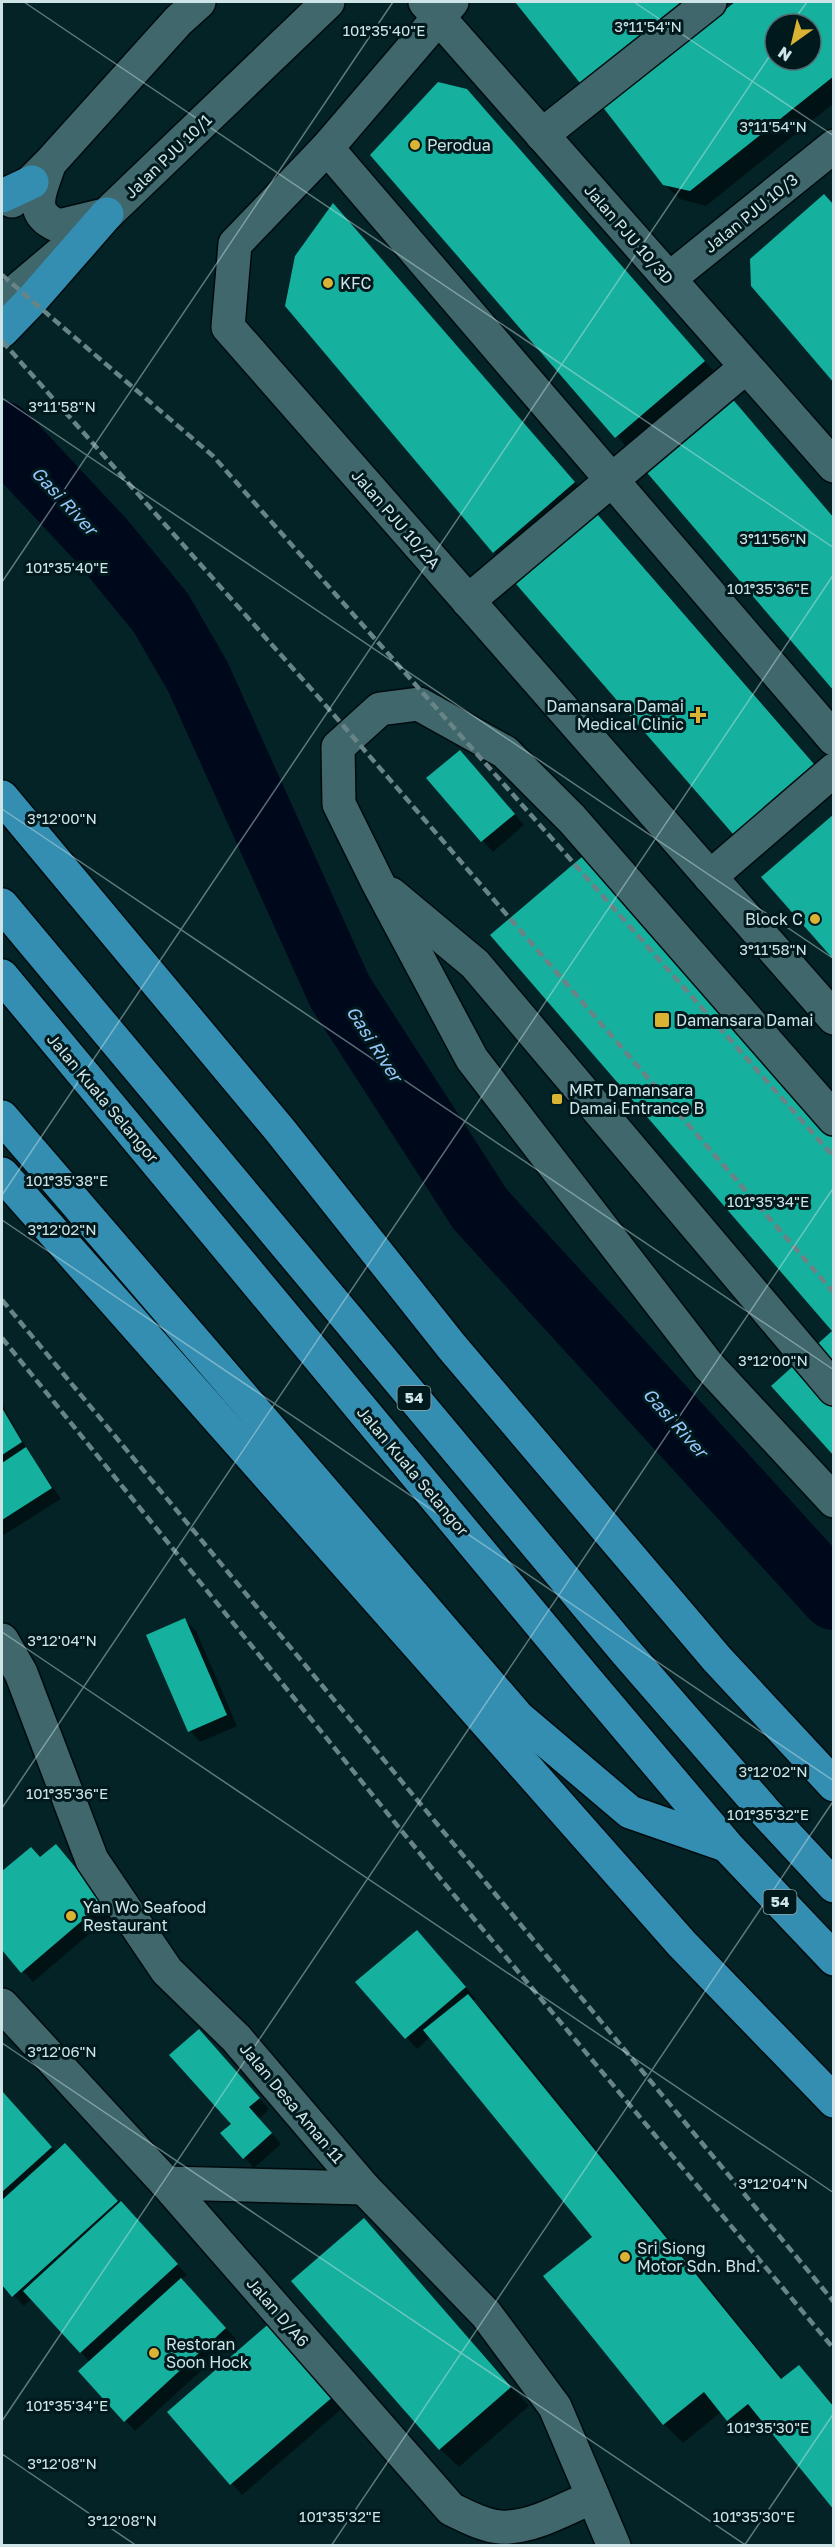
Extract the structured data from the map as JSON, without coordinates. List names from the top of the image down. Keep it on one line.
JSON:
{"streets":{"highway":["Jalan Kuala Selangor","54"],"street":["Jalan PJU 10/1","Jalan PJU 10/3","Jalan PJU 10/3D","Jalan PJU 10/2A","Jalan Desa Aman 11","Jalan D/A6"]},"crossings":[["Jalan PJU 10/3","Jalan PJU 10/3D"],["Jalan PJU 10/3D","Jalan PJU 10/2A"],["Jalan Desa Aman 11","Jalan D/A6"]],"water":["Gasi River"],"places":{"other":["Perodua","KFC","Block C","Yan Wo Seafood Restaurant","Sri Siong Motor Sdn. Bhd.","Restoran Soon Hock"],"health":["Damansara Damai Medical Clinic"],"transit":["Damansara Damai","MRT Damansara Damai Entrance B"]},"north":"bottom left","coordinates":["3°11'54\"N","101°35'40\"E","3°11'58\"N","3°11'56\"N","101°35'36\"E","3°12'00\"N","101°35'38\"E","101°35'34\"E","3°12'02\"N","3°12'04\"N","101°35'32\"E","3°12'06\"N","101°35'30\"E","3°12'08\"N"]}
